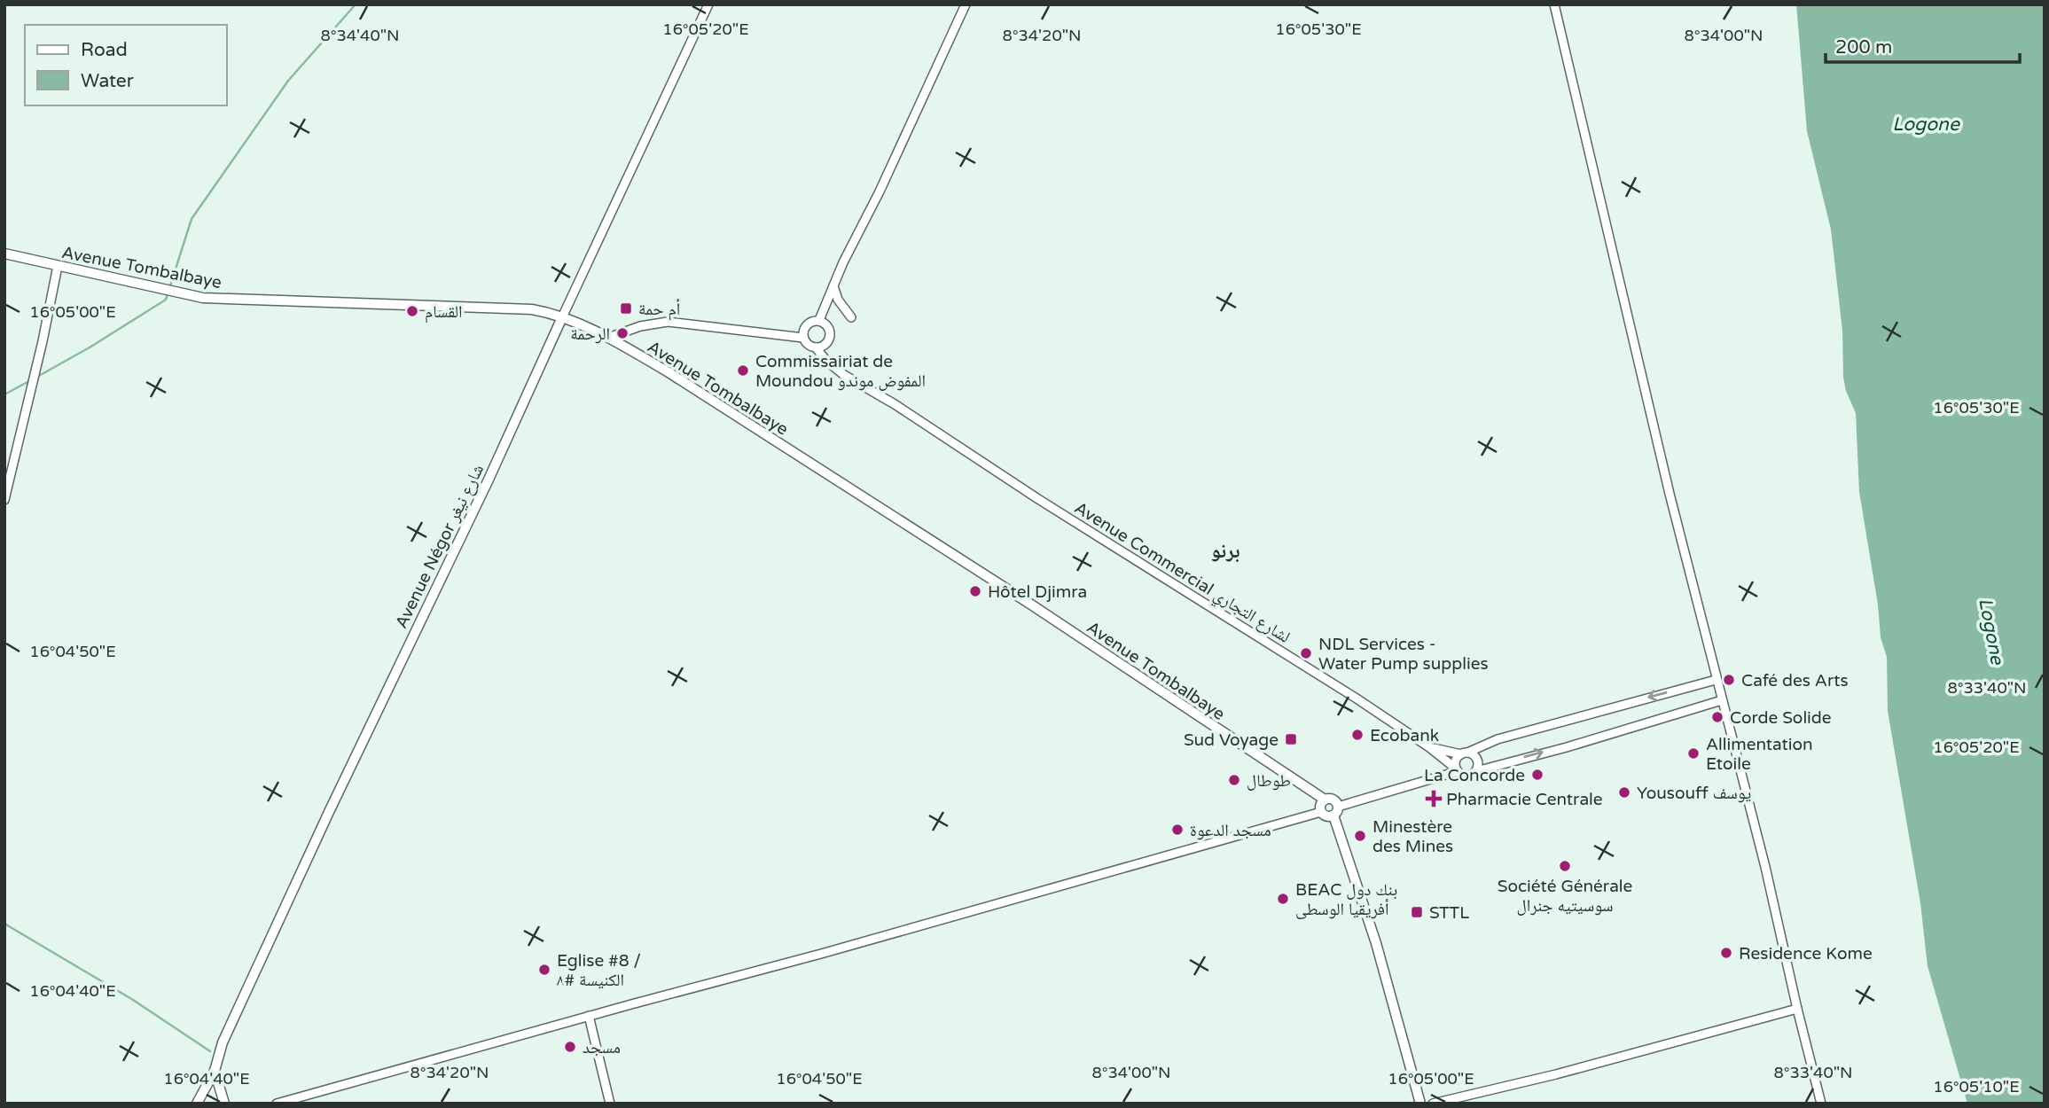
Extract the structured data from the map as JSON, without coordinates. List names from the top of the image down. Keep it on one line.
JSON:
{"streets":{"main road":["Avenue Tombalbaye","Avenue Négor شارع نيغر"],"street":["Avenue Commercial لشارع التجاري"]},"crossings":[["Avenue Tombalbaye","Avenue Négor شارع نيغر"]],"districts":["برنو"],"water":["Logone"],"places":{"transit":["أم حمة","Sud Voyage","STTL"],"other":["القسام","الرحمة","Commissairiat de Moundou المفوض موندو","Hôtel Djimra","NDL Services - Water Pump supplies","Café des Arts","Corde Solide","Ecobank","Allimentation Etoile","La Concorde","طوطال","Yousouff يوسف","مسجد الدعوة","Minestère des Mines","Société Générale سوسيتيه جنرال","BEAC بنك دول أفريقيا الوسطى","Residence Kome","Eglise #8 / الكنيسة #٨","مسجد"],"health":["Pharmacie Centrale"]},"legend":["Road","Water"],"scale_bar":"200 m","coordinates":["16°05'20\"E","16°05'30\"E","8°34'40\"N","8°34'20\"N","8°34'00\"N","16°05'00\"E","16°04'50\"E","8°33'40\"N","16°04'40\"E","16°05'10\"E"]}
